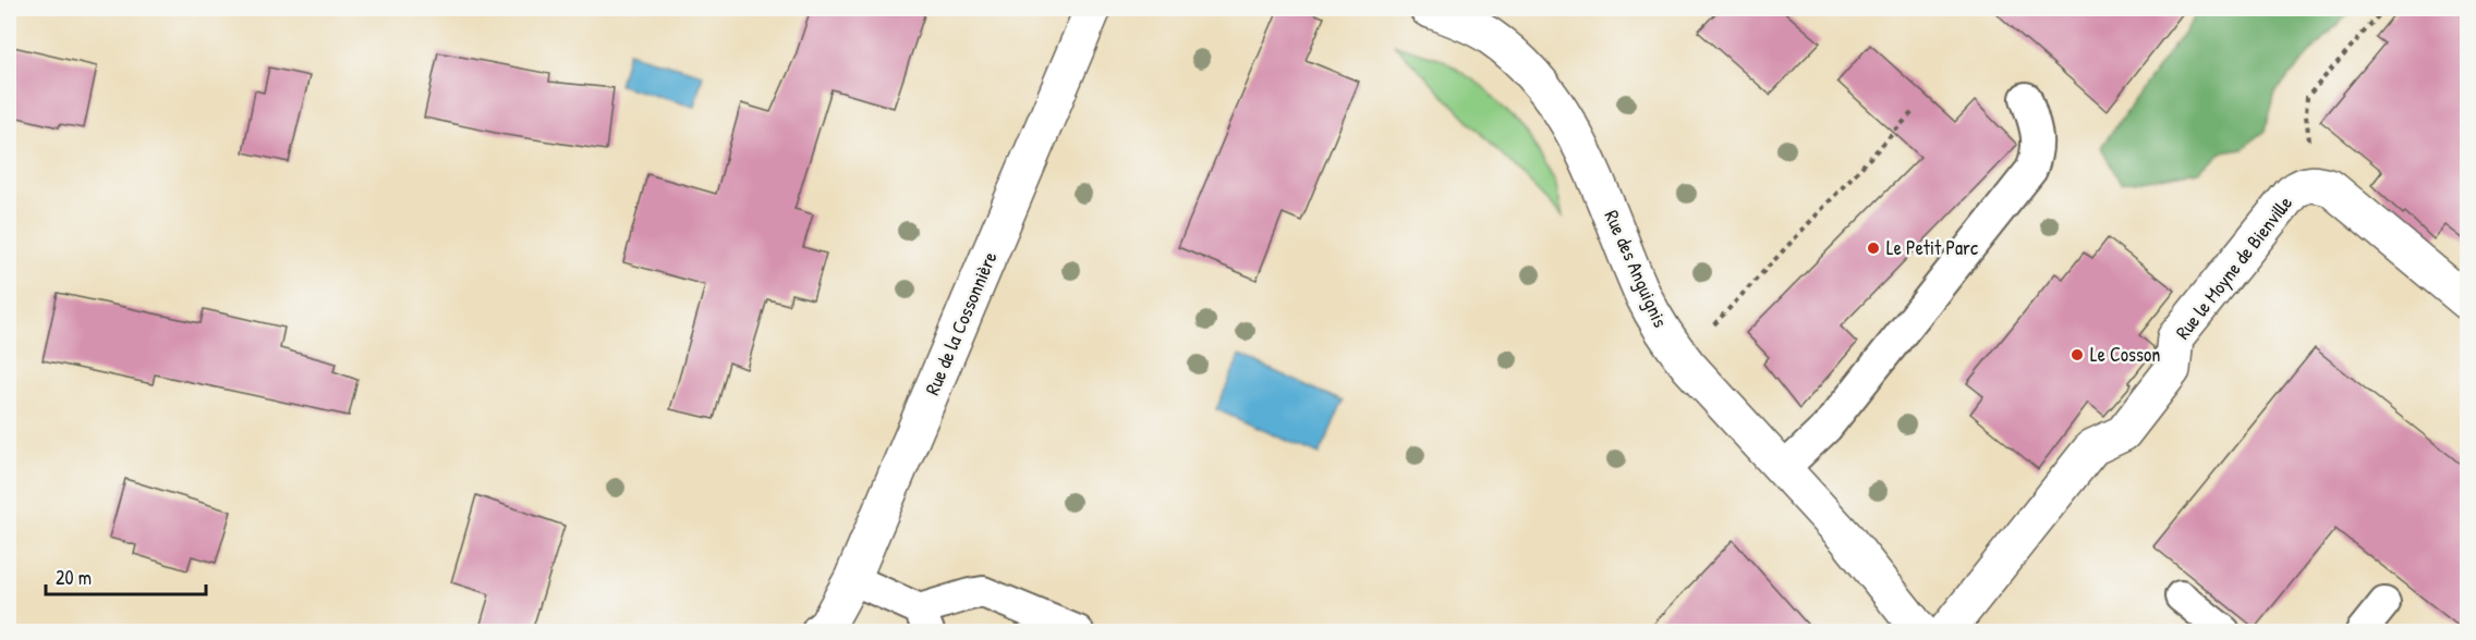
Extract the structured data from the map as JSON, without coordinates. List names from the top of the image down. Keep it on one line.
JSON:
{"streets":{"street":["Rue le Moyne de Bienville","Rue des Anguignis","Rue de la Cossonnière"]},"places":["Le Petit Parc","Le Cosson"],"scale_bar":"20 m"}
